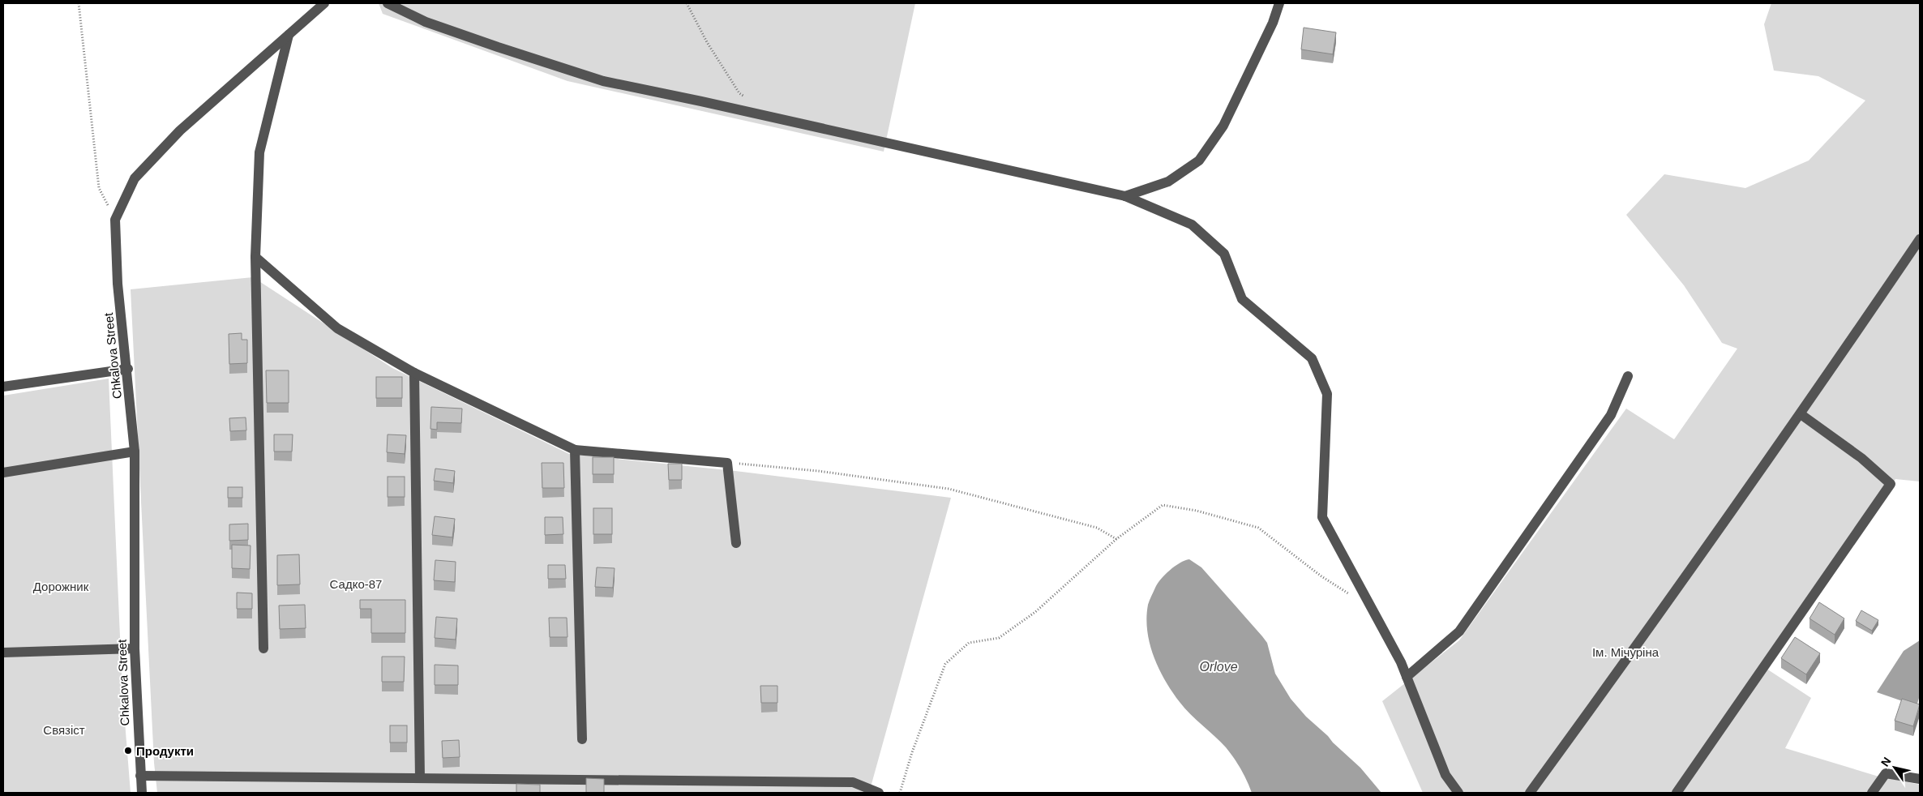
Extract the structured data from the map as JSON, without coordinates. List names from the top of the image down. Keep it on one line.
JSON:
{"streets":{"street":["Chkalova Street"]},"water":["Orlove"],"parks":["Садко-87","Дорожник","Ім. Мічуріна","Связіст"],"places":["Продукти"],"north":"top left"}
